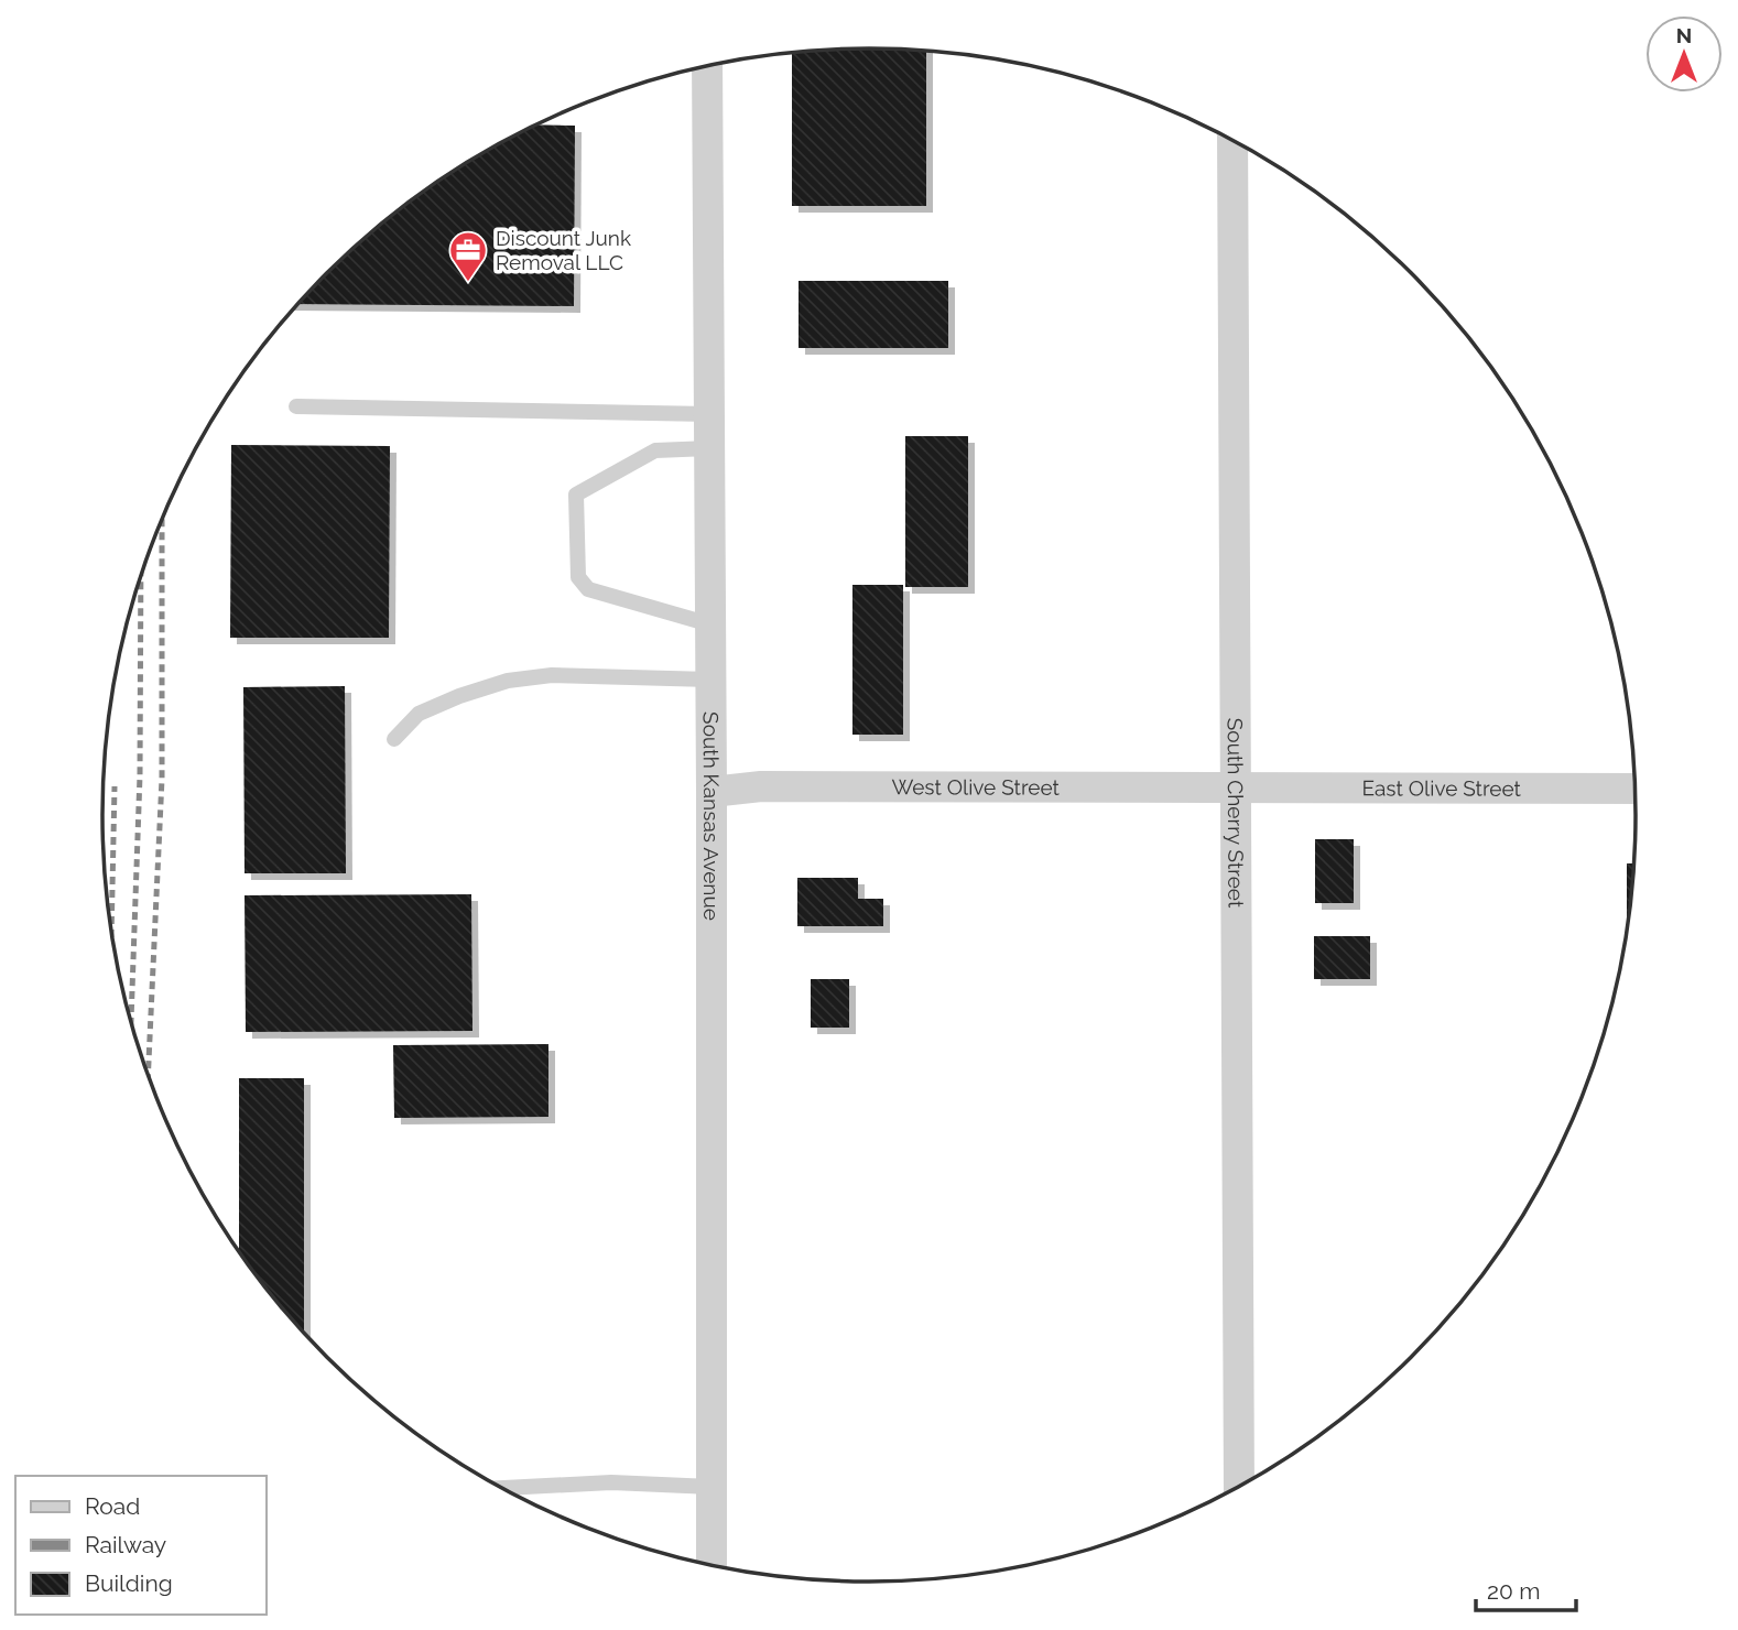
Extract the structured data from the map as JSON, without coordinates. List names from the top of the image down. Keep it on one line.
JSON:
{"streets":{"street":["West Olive Street","East Olive Street","South Cherry Street","South Kansas Avenue"]},"crossings":[["West Olive Street","East Olive Street"],["West Olive Street","South Cherry Street"],["West Olive Street","South Kansas Avenue"],["East Olive Street","South Cherry Street"]],"places":{"office":["Discount Junk Removal LLC"]},"legend":["Road","Railway","Building"],"scale_bar":"20 m","north":"top"}
